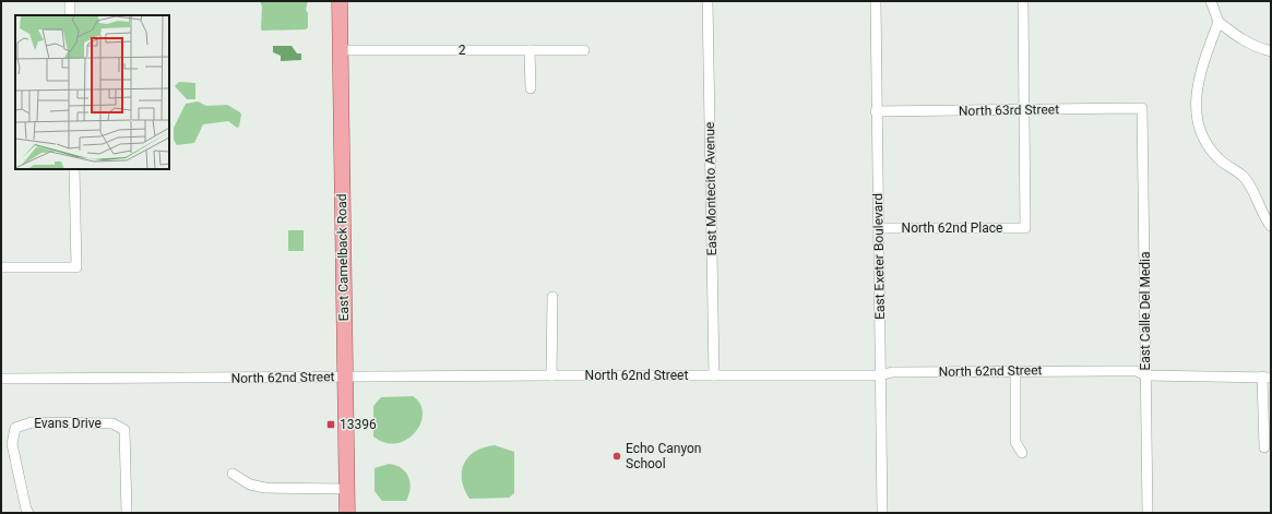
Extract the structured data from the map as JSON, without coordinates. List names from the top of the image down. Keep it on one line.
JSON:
{"streets":{"main road":["East Camelback Road"],"street":["2","North 63rd Street","East Montecito Avenue","North 62nd Place","East Exeter Boulevard","East Calle Del Media","North 62nd Street","Evans Drive"]},"crossings":[["2","East Camelback Road"],["North 63rd Street","North 62nd Place"],["North 63rd Street","East Exeter Boulevard"],["North 63rd Street","East Calle Del Media"],["East Montecito Avenue","North 62nd Street"],["North 62nd Place","East Exeter Boulevard"],["East Exeter Boulevard","North 62nd Street"],["East Camelback Road","North 62nd Street"],["East Calle Del Media","North 62nd Street"]],"places":{"transit":["13396"],"other":["Echo Canyon School"]}}
